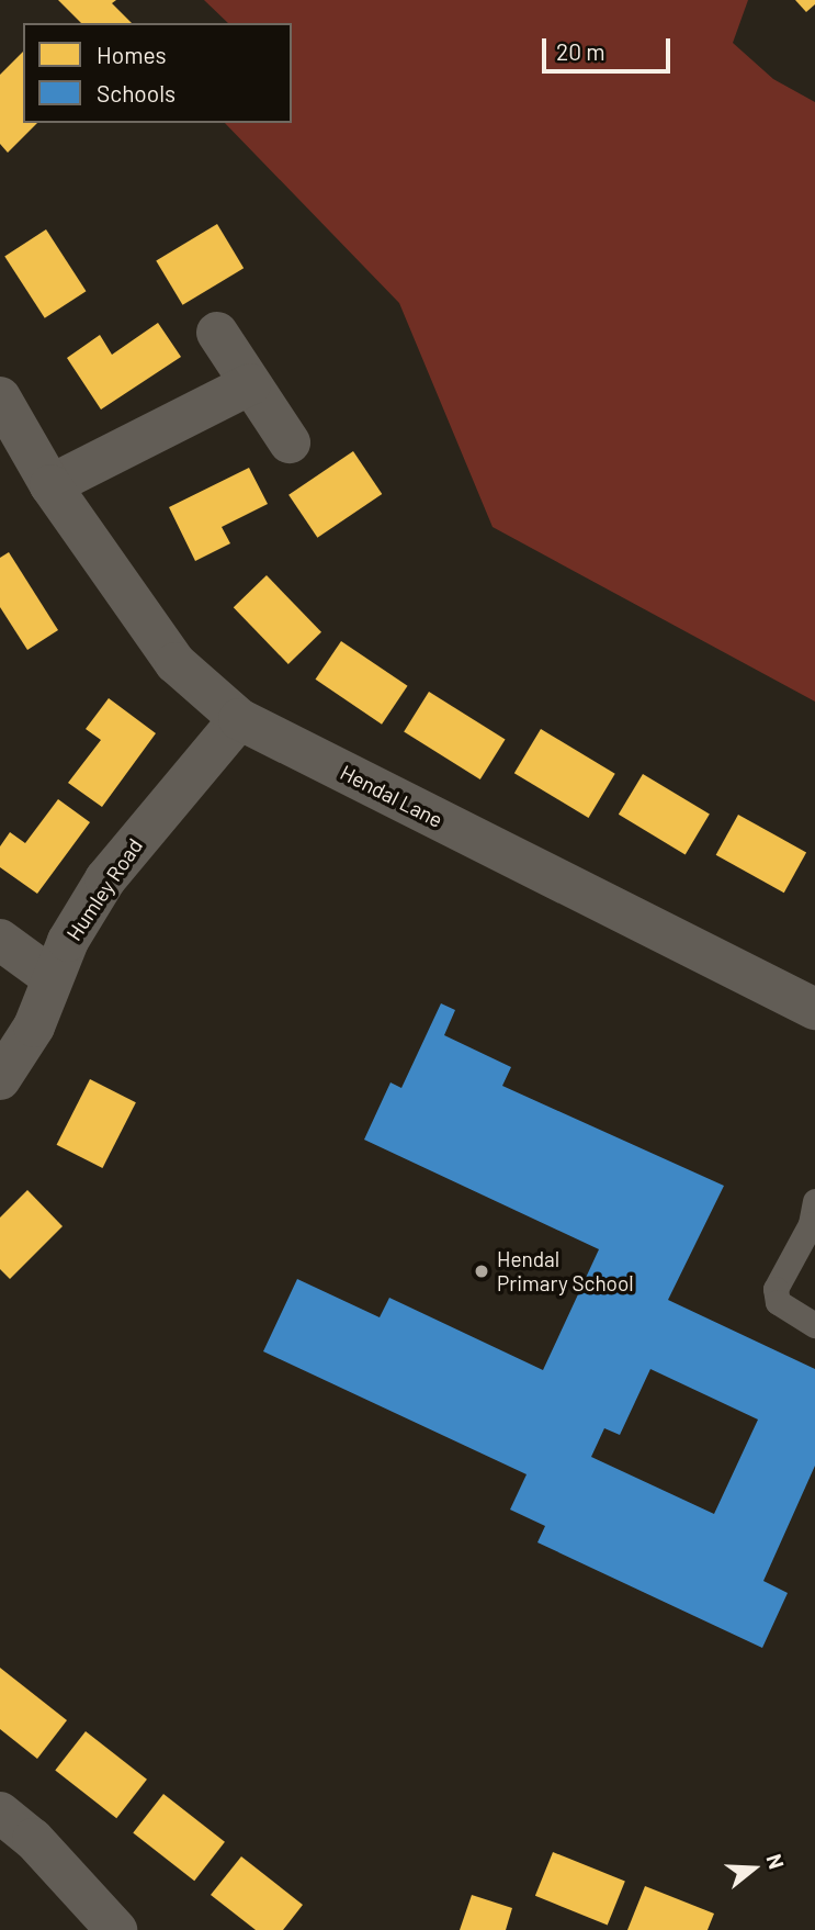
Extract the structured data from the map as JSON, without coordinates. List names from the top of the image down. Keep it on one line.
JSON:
{"streets":{"street":["Hendal Lane","Humley Road"]},"crossings":[["Hendal Lane","Humley Road"]],"places":["Hendal Primary School"],"legend":["Homes","Schools"],"scale_bar":"20 m","north":"right"}
